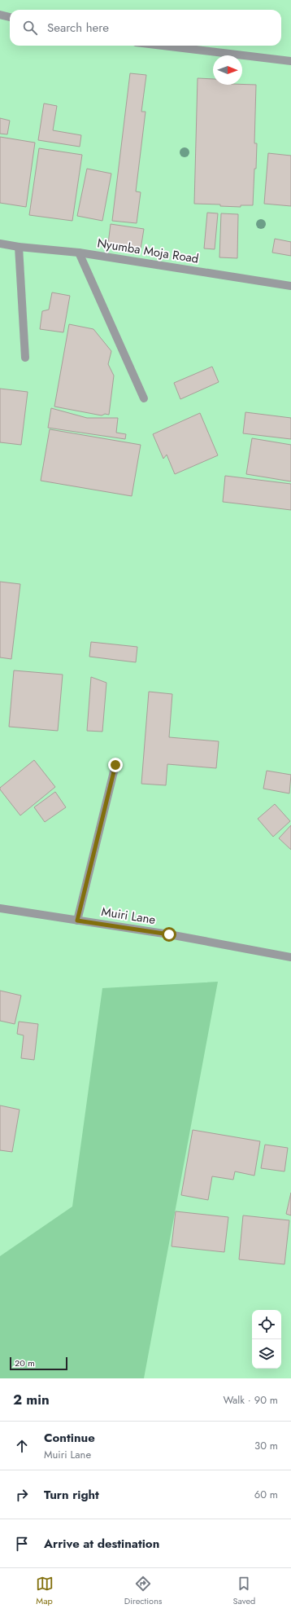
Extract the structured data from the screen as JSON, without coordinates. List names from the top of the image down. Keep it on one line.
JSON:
{"streets":{"street":["Nyumba Moja Road","Muiri Lane"]},"scale_bar":"20 m","north":"right","page":{"search":"Search here","scale":"20 m","heading":["2 min","Walk · 90 m"],"list":[["Continue","Muiri Lane","30 m"],["Turn right","60 m"],"Arrive at destination"],"nav":["Map","Directions","Saved"]}}
